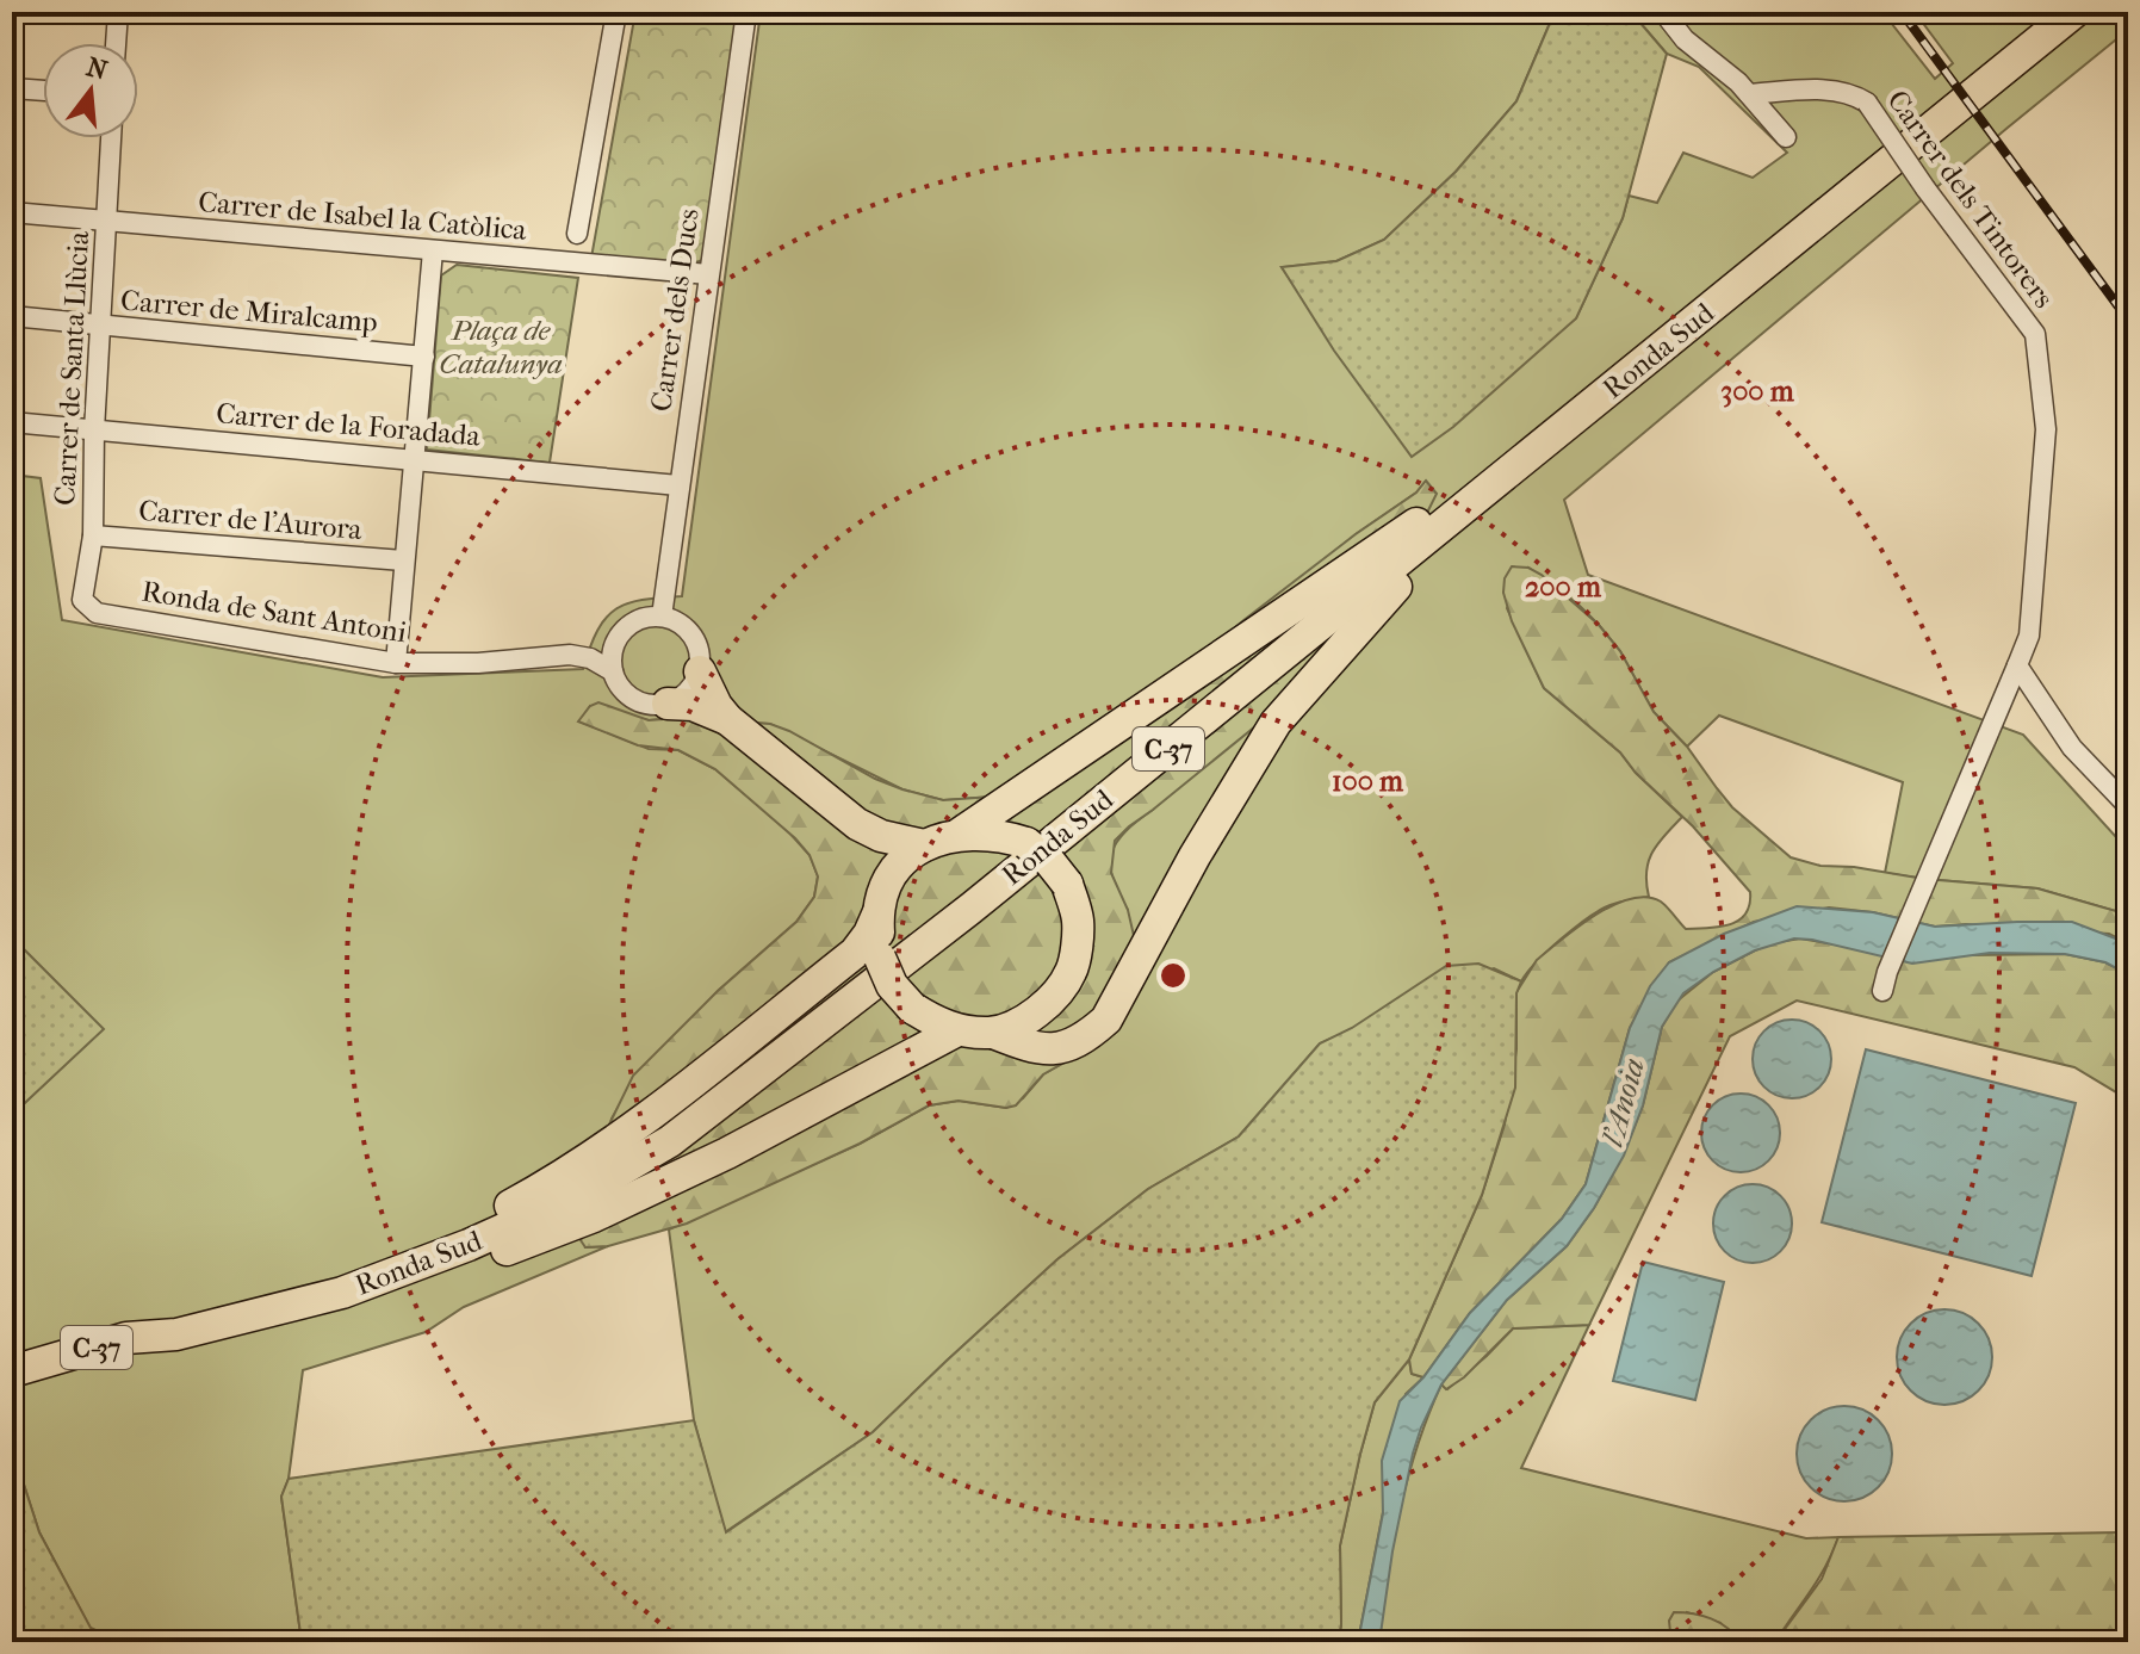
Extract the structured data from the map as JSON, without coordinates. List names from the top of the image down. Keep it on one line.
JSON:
{"streets":{"highway":["Ronda Sud","C-37"],"street":["Carrer dels Tintorers","Carrer de Isabel la Catòlica","Carrer dels Ducs","Carrer de Miralcamp","Carrer de Santa Llùcia","Carrer de la Foradada","Carrer de l'Aurora","Ronda de Sant Antoni"]},"crossings":[["Carrer de Isabel la Catòlica","Carrer dels Ducs"],["Carrer de Isabel la Catòlica","Carrer de Santa Llùcia"],["Carrer dels Ducs","Carrer de la Foradada"],["Carrer dels Ducs","Ronda de Sant Antoni"],["Carrer de Miralcamp","Carrer de Santa Llùcia"],["Carrer de Santa Llùcia","Carrer de la Foradada"],["Carrer de Santa Llùcia","Carrer de l'Aurora"],["Carrer de Santa Llùcia","Ronda de Sant Antoni"]],"water":["l'Anoia"],"parks":["Plaça de Catalunya"],"north":"top","rings":["300 m","200 m","100 m"]}
